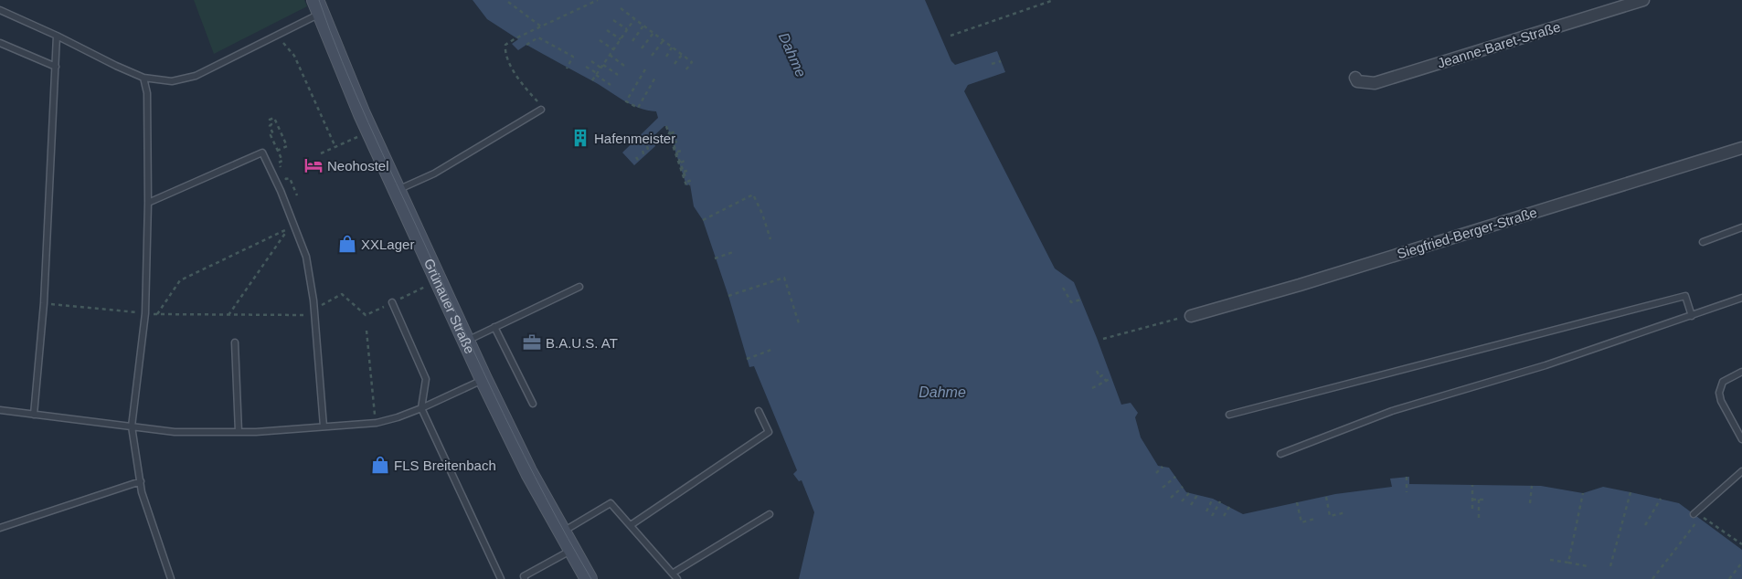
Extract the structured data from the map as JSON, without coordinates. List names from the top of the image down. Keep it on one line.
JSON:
{"streets":{"main road":["Grünauer Straße"],"street":["Jeanne-Baret-Straße","Siegfried-Berger-Straße"]},"water":["Dahme"],"places":{"building":["Hafenmeister"],"hotel":["Neohostel"],"shop":["XXLager","FLS Breitenbach"],"office":["B.A.U.S. AT"]}}
